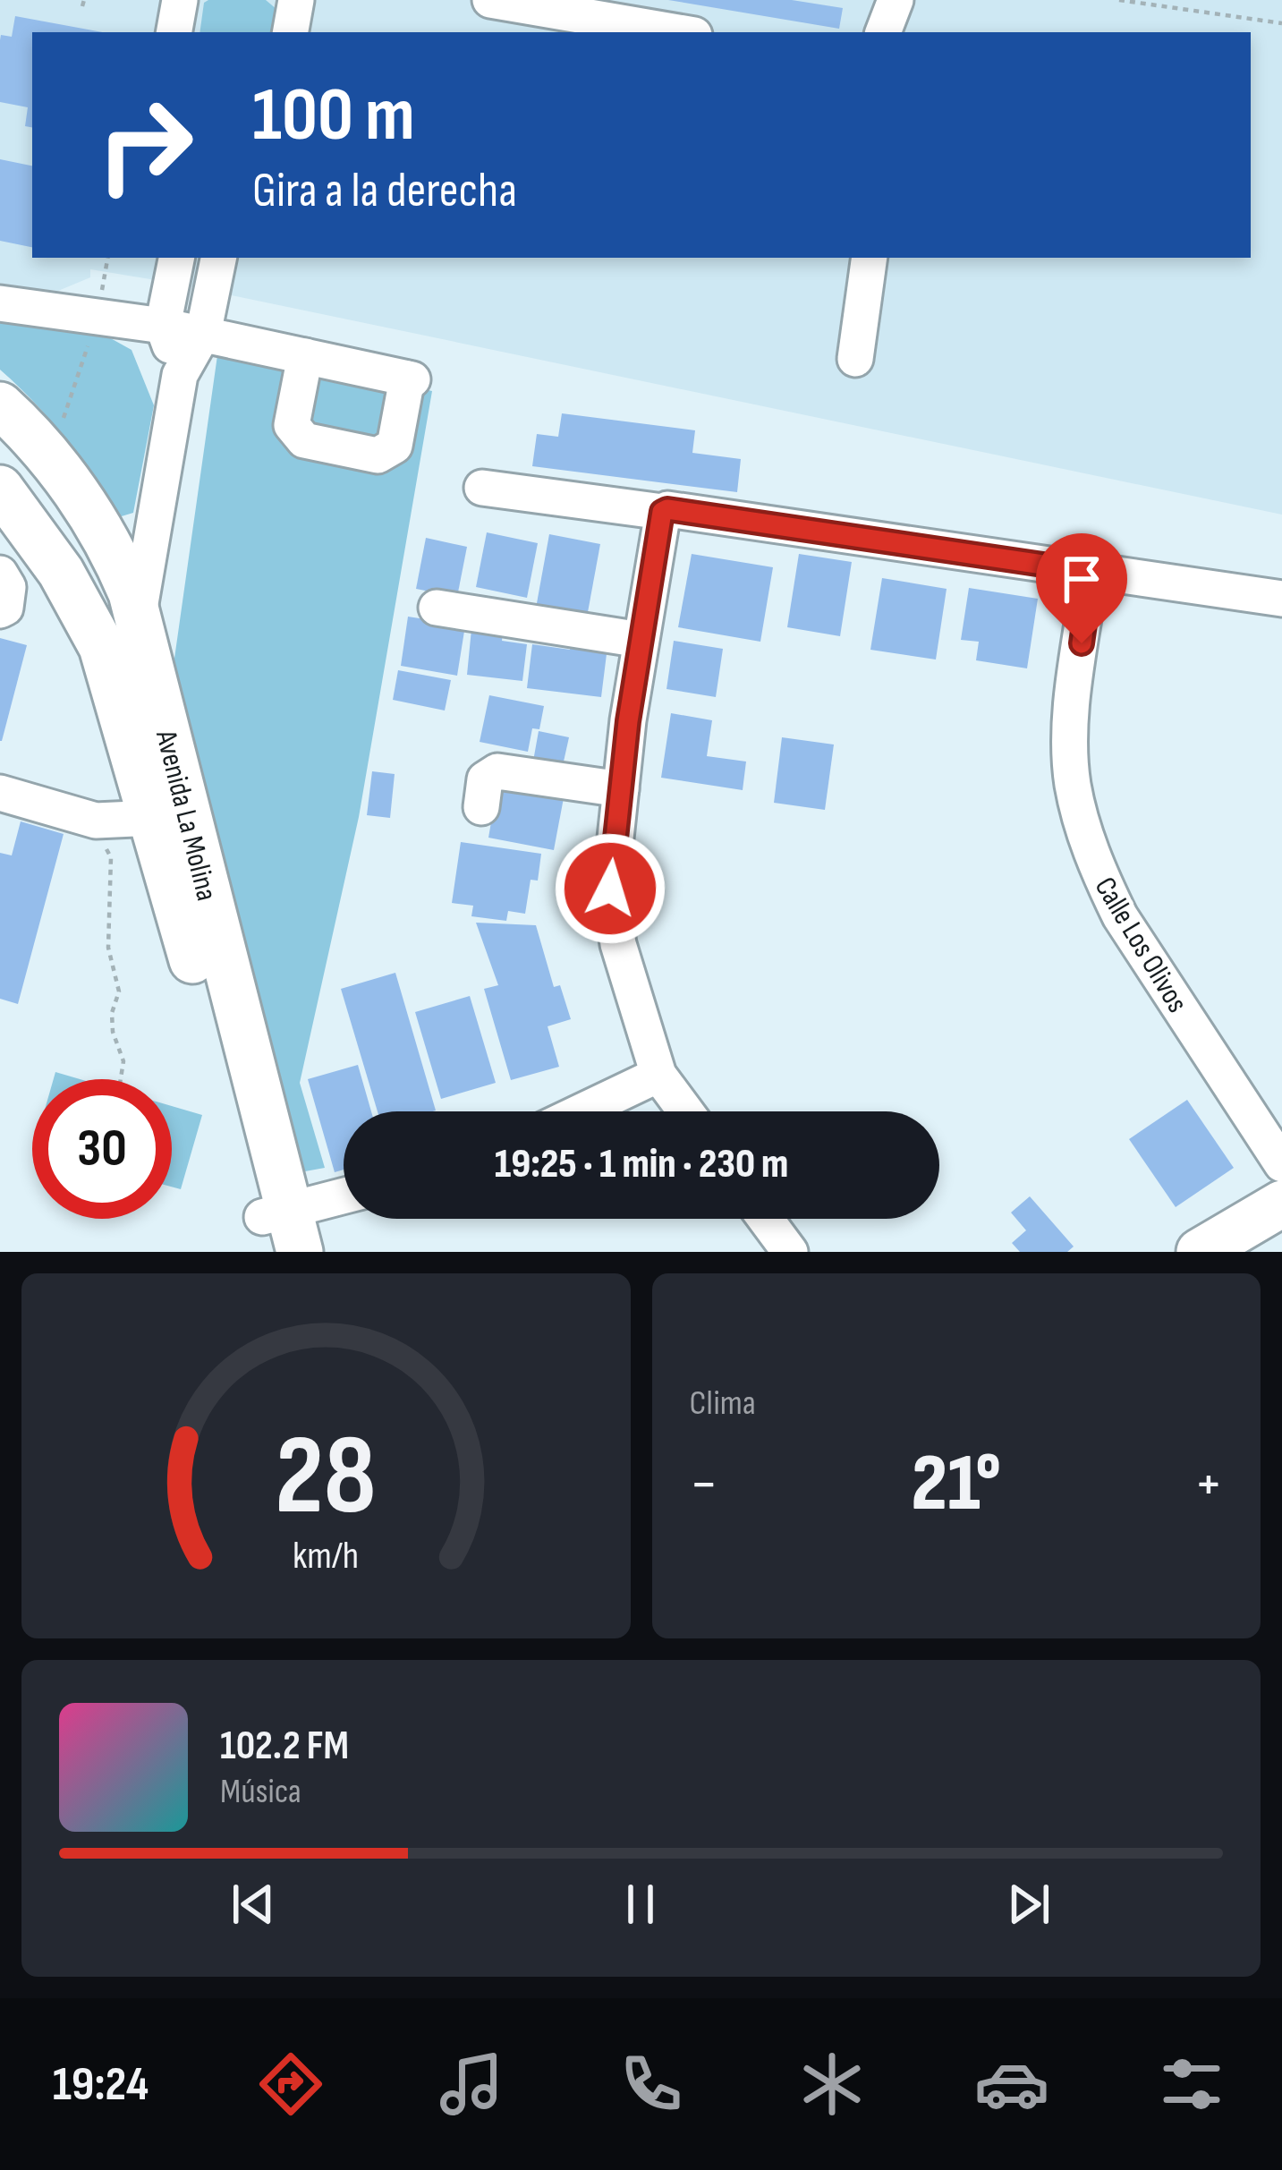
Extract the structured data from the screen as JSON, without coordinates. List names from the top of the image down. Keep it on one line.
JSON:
{"streets":{"main road":["Avenida La Molina"],"street":["Calle Los Olivos"]},"page":{"turn":["100 m","Gira a la derecha"],"limit":"30","trip":"19:25 · 1 min · 230 m","tile":"Clima","heat":["−","21°","+"],"song":["102.2 FM","Música"],"tabs":"19:24","gauge":["28","km/h"]}}
